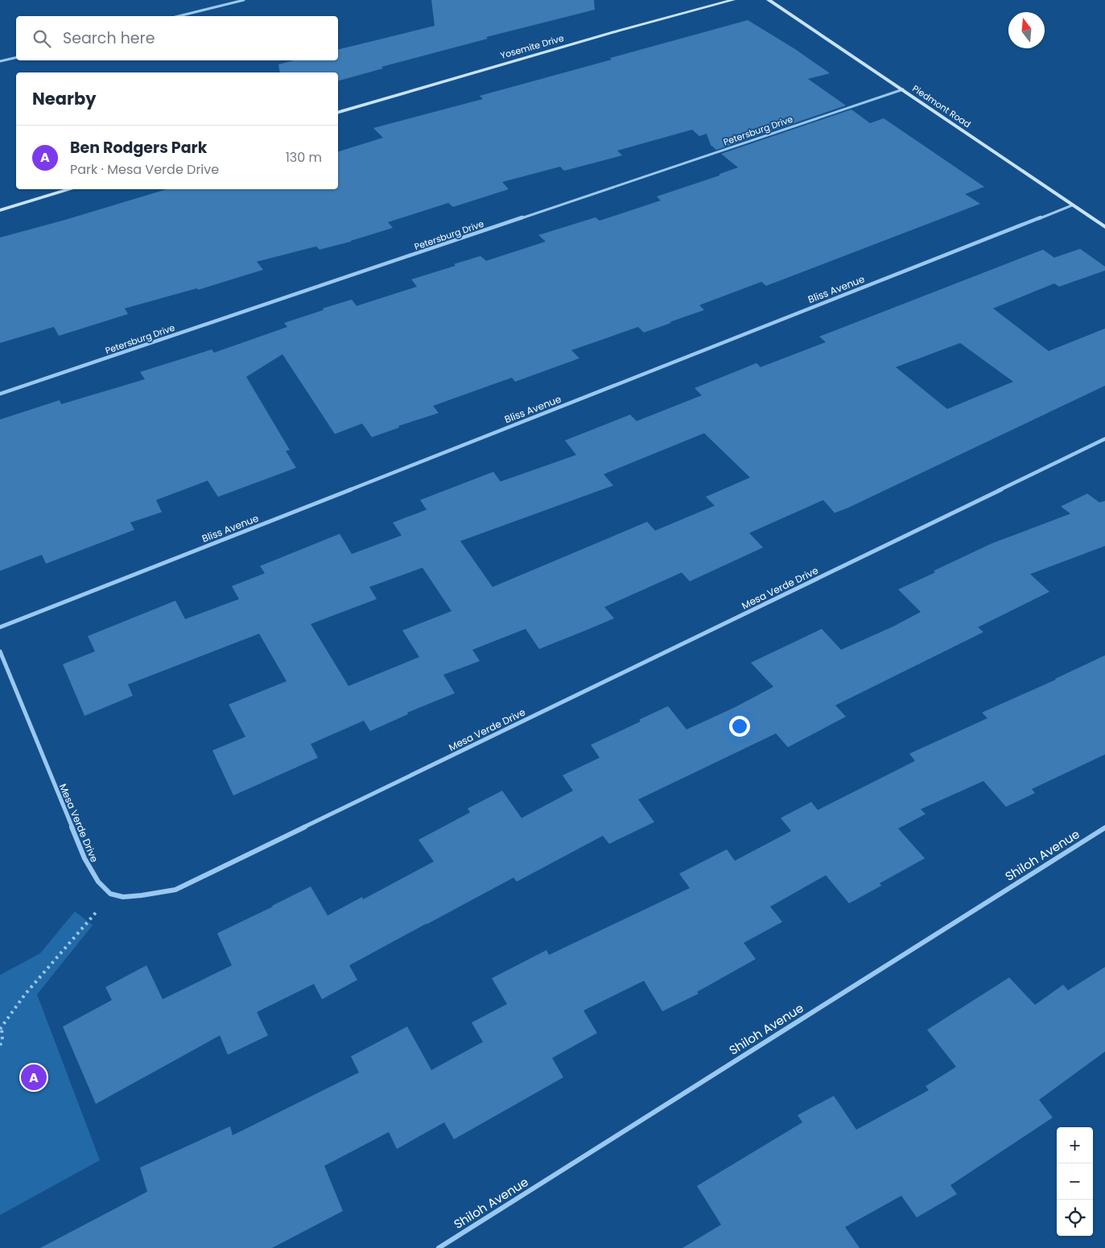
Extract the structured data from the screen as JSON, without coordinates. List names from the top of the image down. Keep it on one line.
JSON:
{"streets":{"street":["Yosemite Drive","Piedmont Road","Petersburg Drive","Bliss Avenue","Mesa Verde Drive","Shiloh Avenue"]},"crossings":[["Piedmont Road","Petersburg Drive"],["Piedmont Road","Bliss Avenue"]],"north":"top","page":{"search":"Search here","heading":"Nearby","list":[{"mark":"A","name":"Ben Rodgers Park","note":"Park · Mesa Verde Drive","value":"130 m"}],"pins":"A","map_buttons":["+","−"]}}
